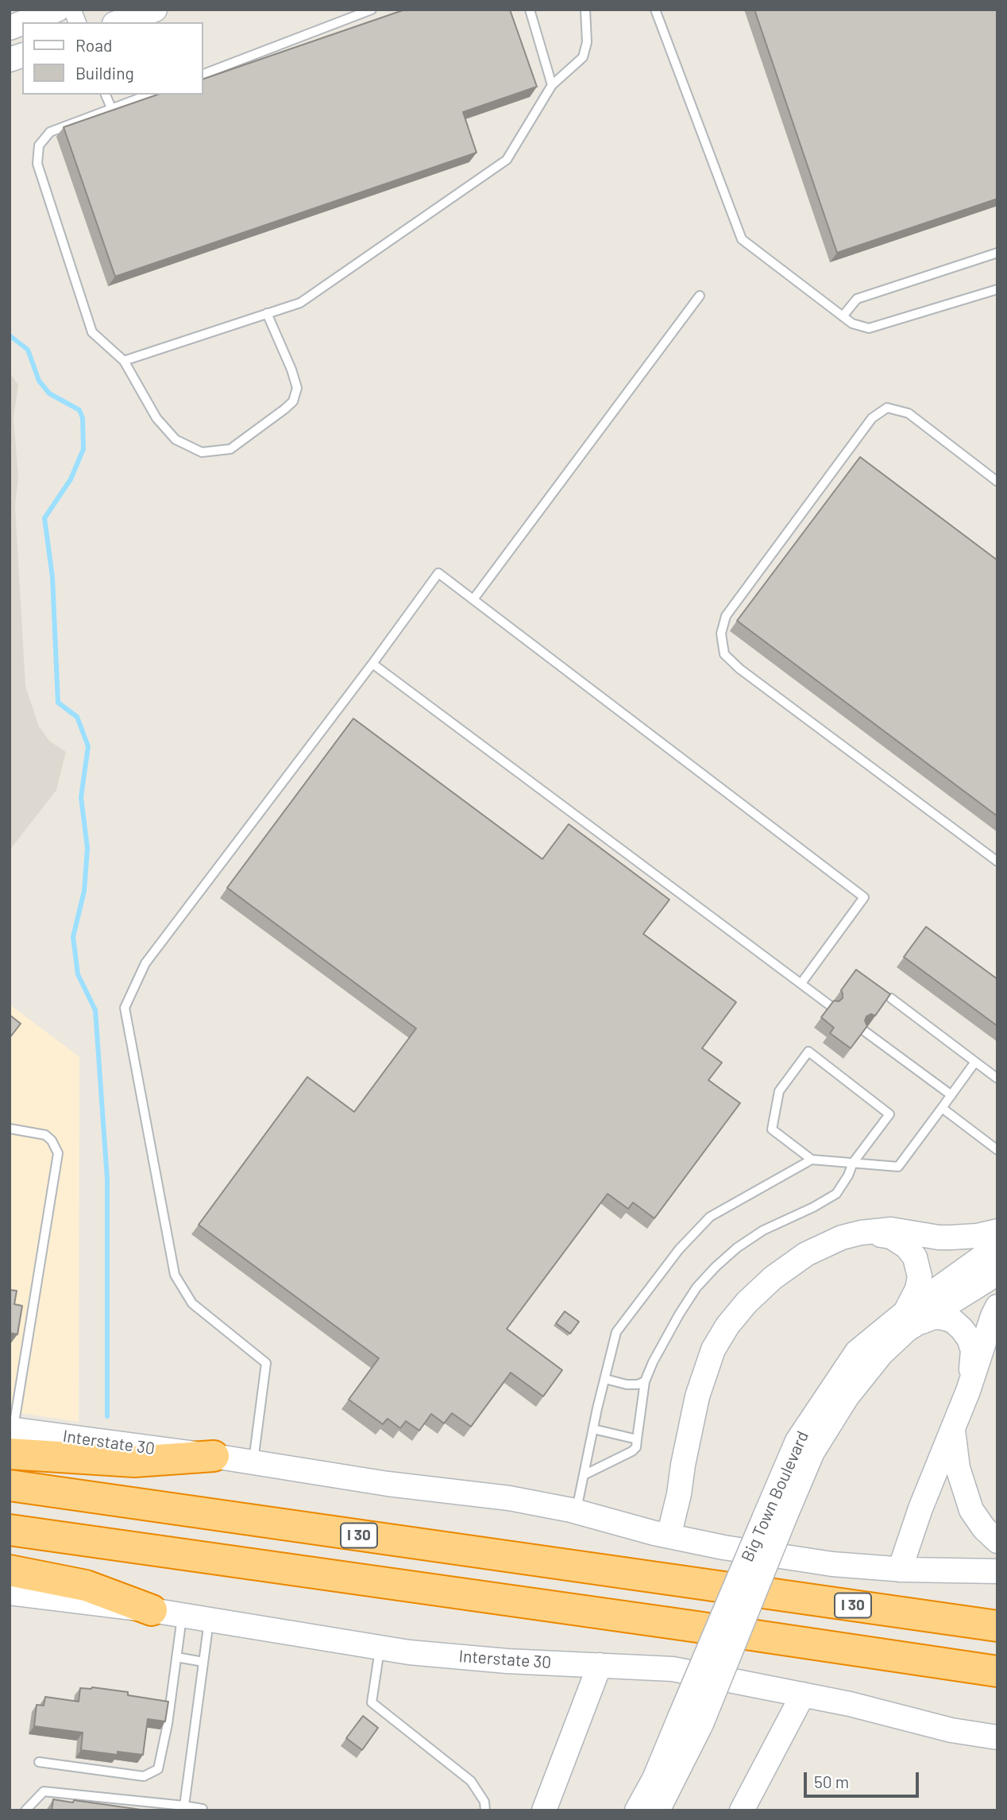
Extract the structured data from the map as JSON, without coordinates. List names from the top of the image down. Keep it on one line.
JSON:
{"streets":{"highway":["I 30"],"main road":["Interstate 30","Big Town Boulevard"]},"legend":["Road","Building"],"scale_bar":"50 m"}
